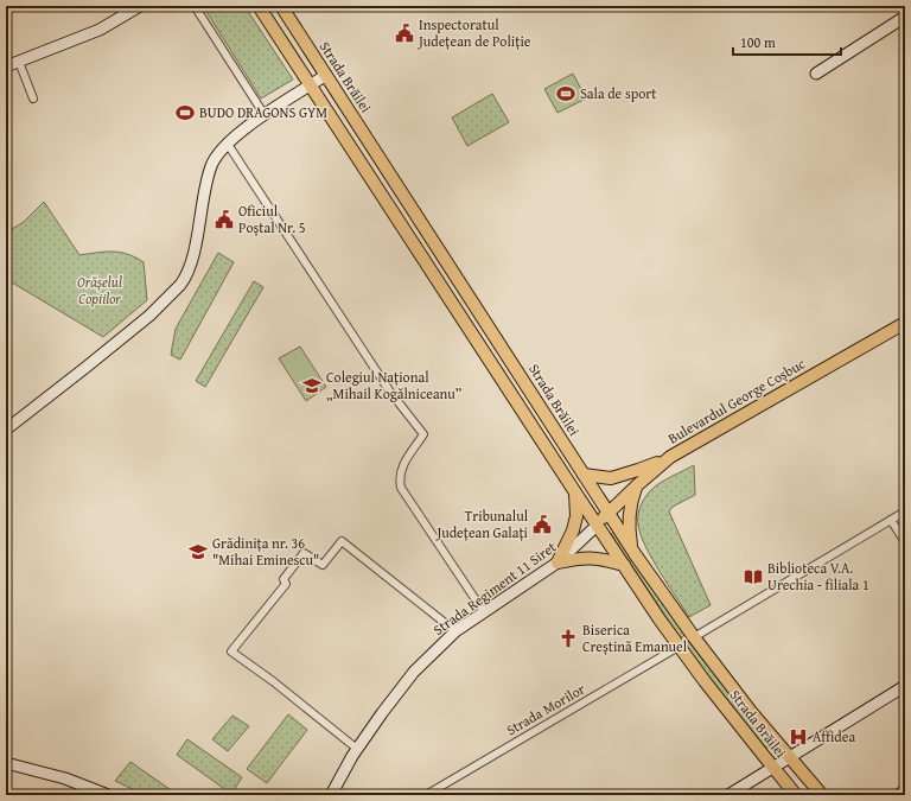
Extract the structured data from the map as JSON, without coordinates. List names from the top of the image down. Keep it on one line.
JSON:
{"streets":{"main road":["Strada Brăilei","Bulevardul George Coșbuc"],"street":["Strada Regiment 11 Siret","Strada Morilor"]},"crossings":[["Strada Brăilei","Bulevardul George Coșbuc"],["Strada Brăilei","Strada Regiment 11 Siret"],["Strada Brăilei","Strada Morilor"],["Bulevardul George Coșbuc","Strada Regiment 11 Siret"]],"parks":["Orășelul Copiilor"],"places":{"public building":["Inspectoratul Județean de Poliție","Oficiul Poștal Nr. 5","Tribunalul Județean Galați"],"sports":["Sala de sport","BUDO DRAGONS GYM"],"school or university":["Colegiul Național „Mihail Kogălniceanu”","Grădinița nr. 36 \"Mihai Eminescu\""],"library":["Biblioteca V.A. Urechia - filiala 1"],"church":["Biserica Creștină Emanuel"],"hospital":["Affidea"]},"scale_bar":"100 m"}
